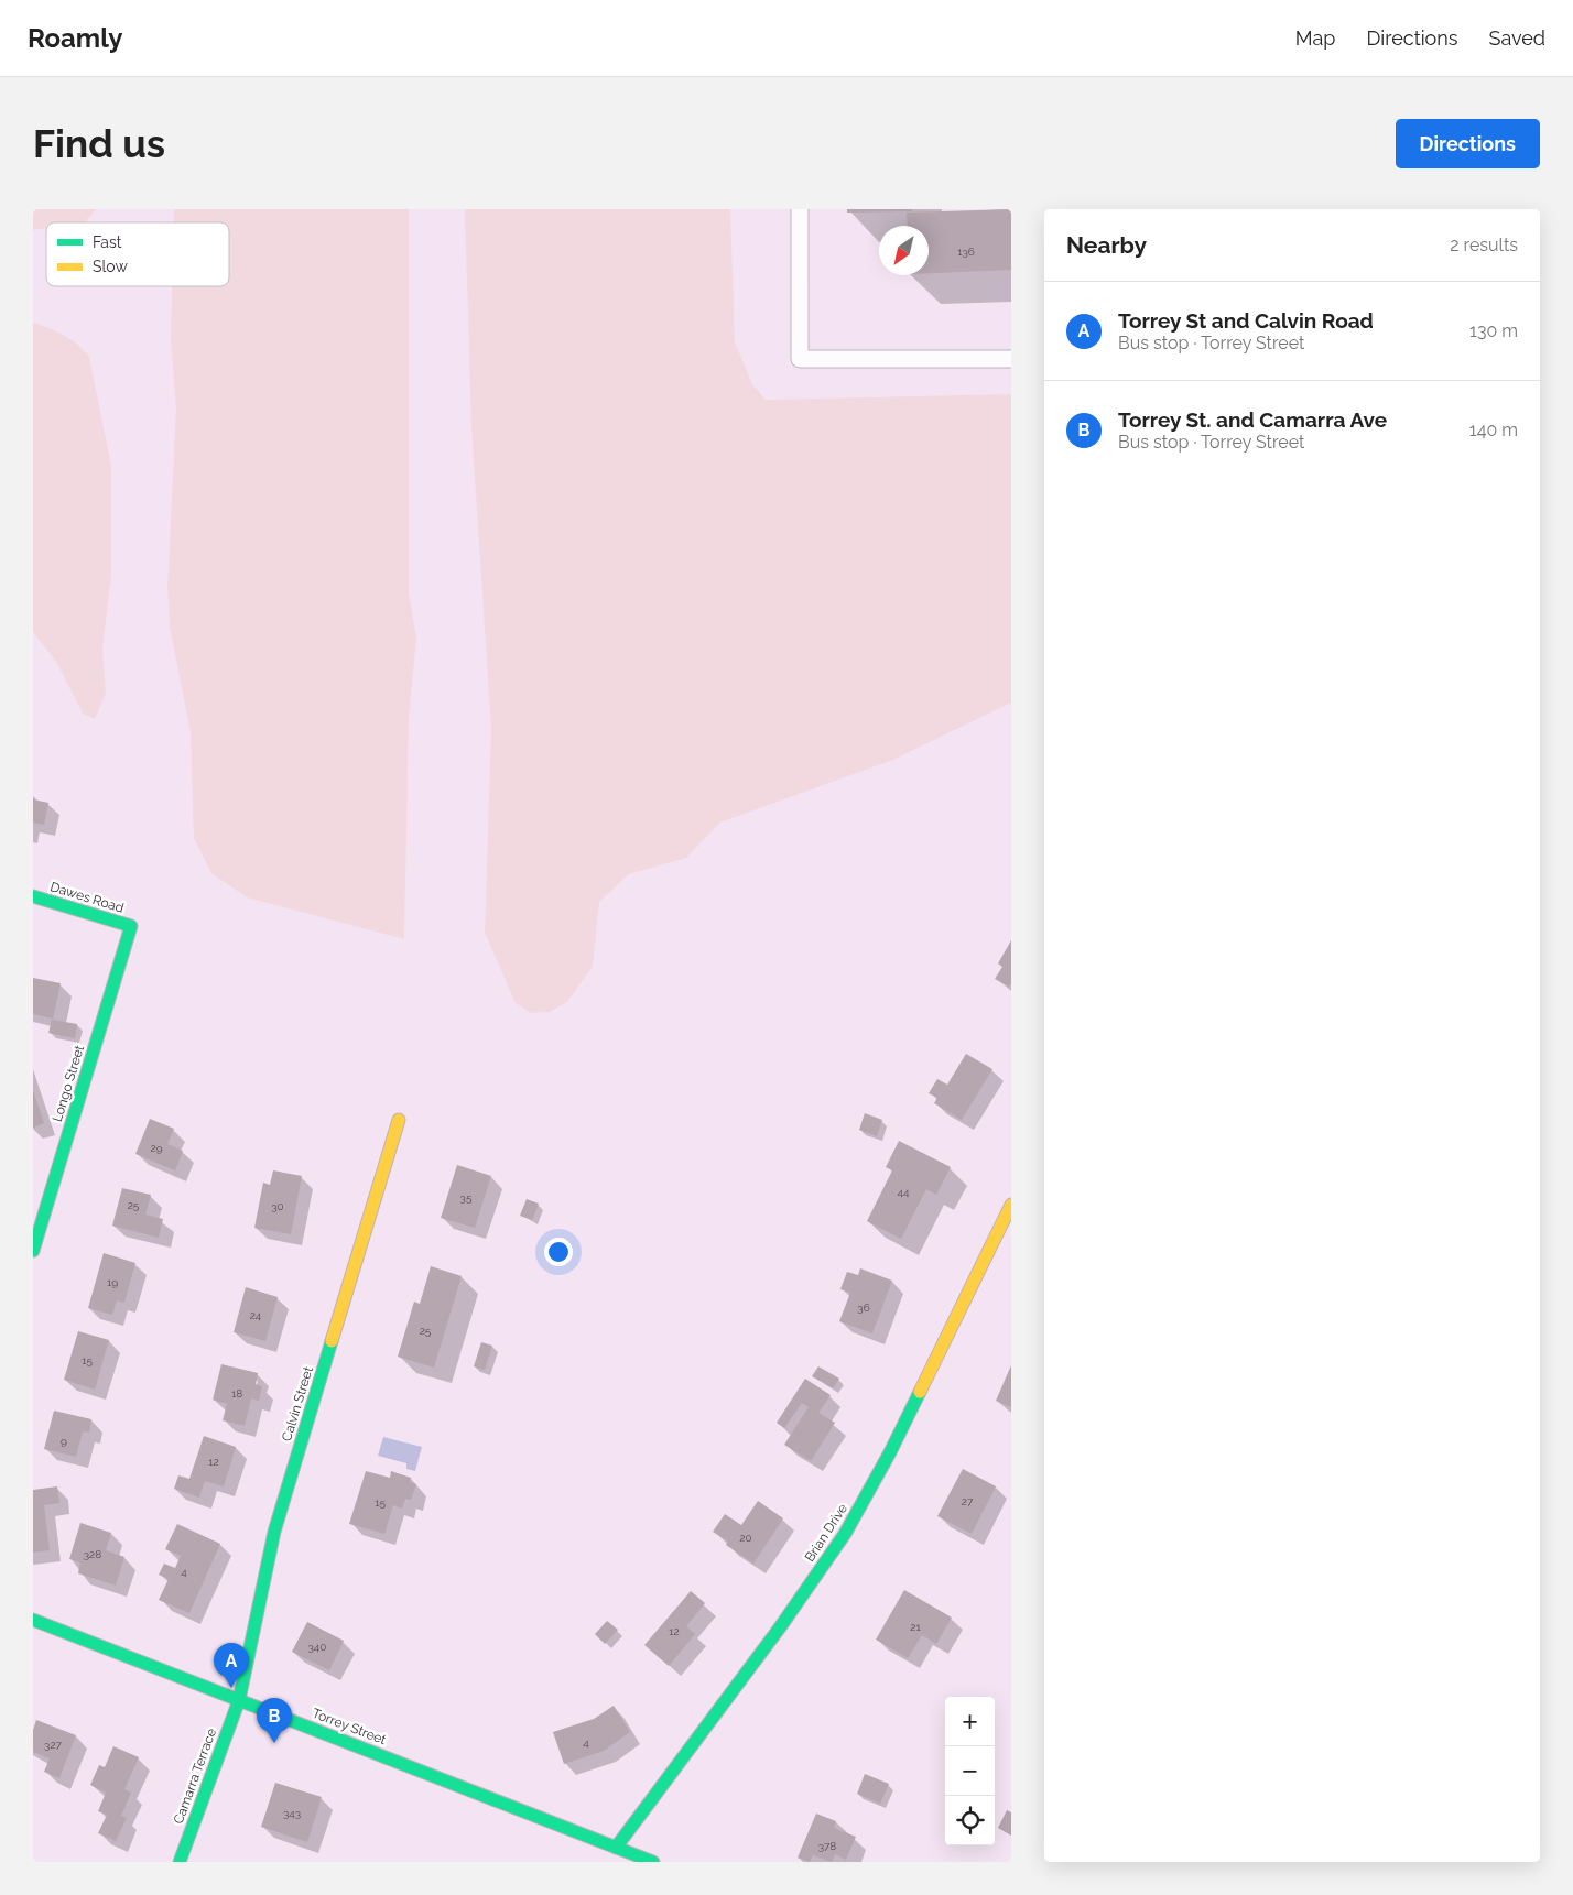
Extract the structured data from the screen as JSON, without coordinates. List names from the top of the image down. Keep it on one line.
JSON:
{"streets":{"street":["Dawes Road","Longo Street","Calvin Street","Brian Drive","Torrey Street","Camarra Terrace"]},"crossings":[["Dawes Road","Longo Street"],["Calvin Street","Torrey Street"],["Calvin Street","Camarra Terrace"],["Brian Drive","Torrey Street"],["Torrey Street","Camarra Terrace"]],"house_numbers":["136","29","44","35","25","30","19","36","24","25","15","18","9","12","27","15","20","328","4","21","12","340","4","327","343","378"],"legend":["Fast","Slow"],"north":"bottom left","page":{"header":"Roamly","nav":["Map","Directions","Saved"],"buttons":"Directions","title":"Find us","heading":["Nearby","2 results"],"list":[{"mark":"A","name":"Torrey St and Calvin Road","note":"Bus stop · Torrey Street","value":"130 m"},{"mark":"B","name":"Torrey St. and Camarra Ave","note":"Bus stop · Torrey Street","value":"140 m"}],"pins":["A","B"],"map_buttons":["+","−"]}}
